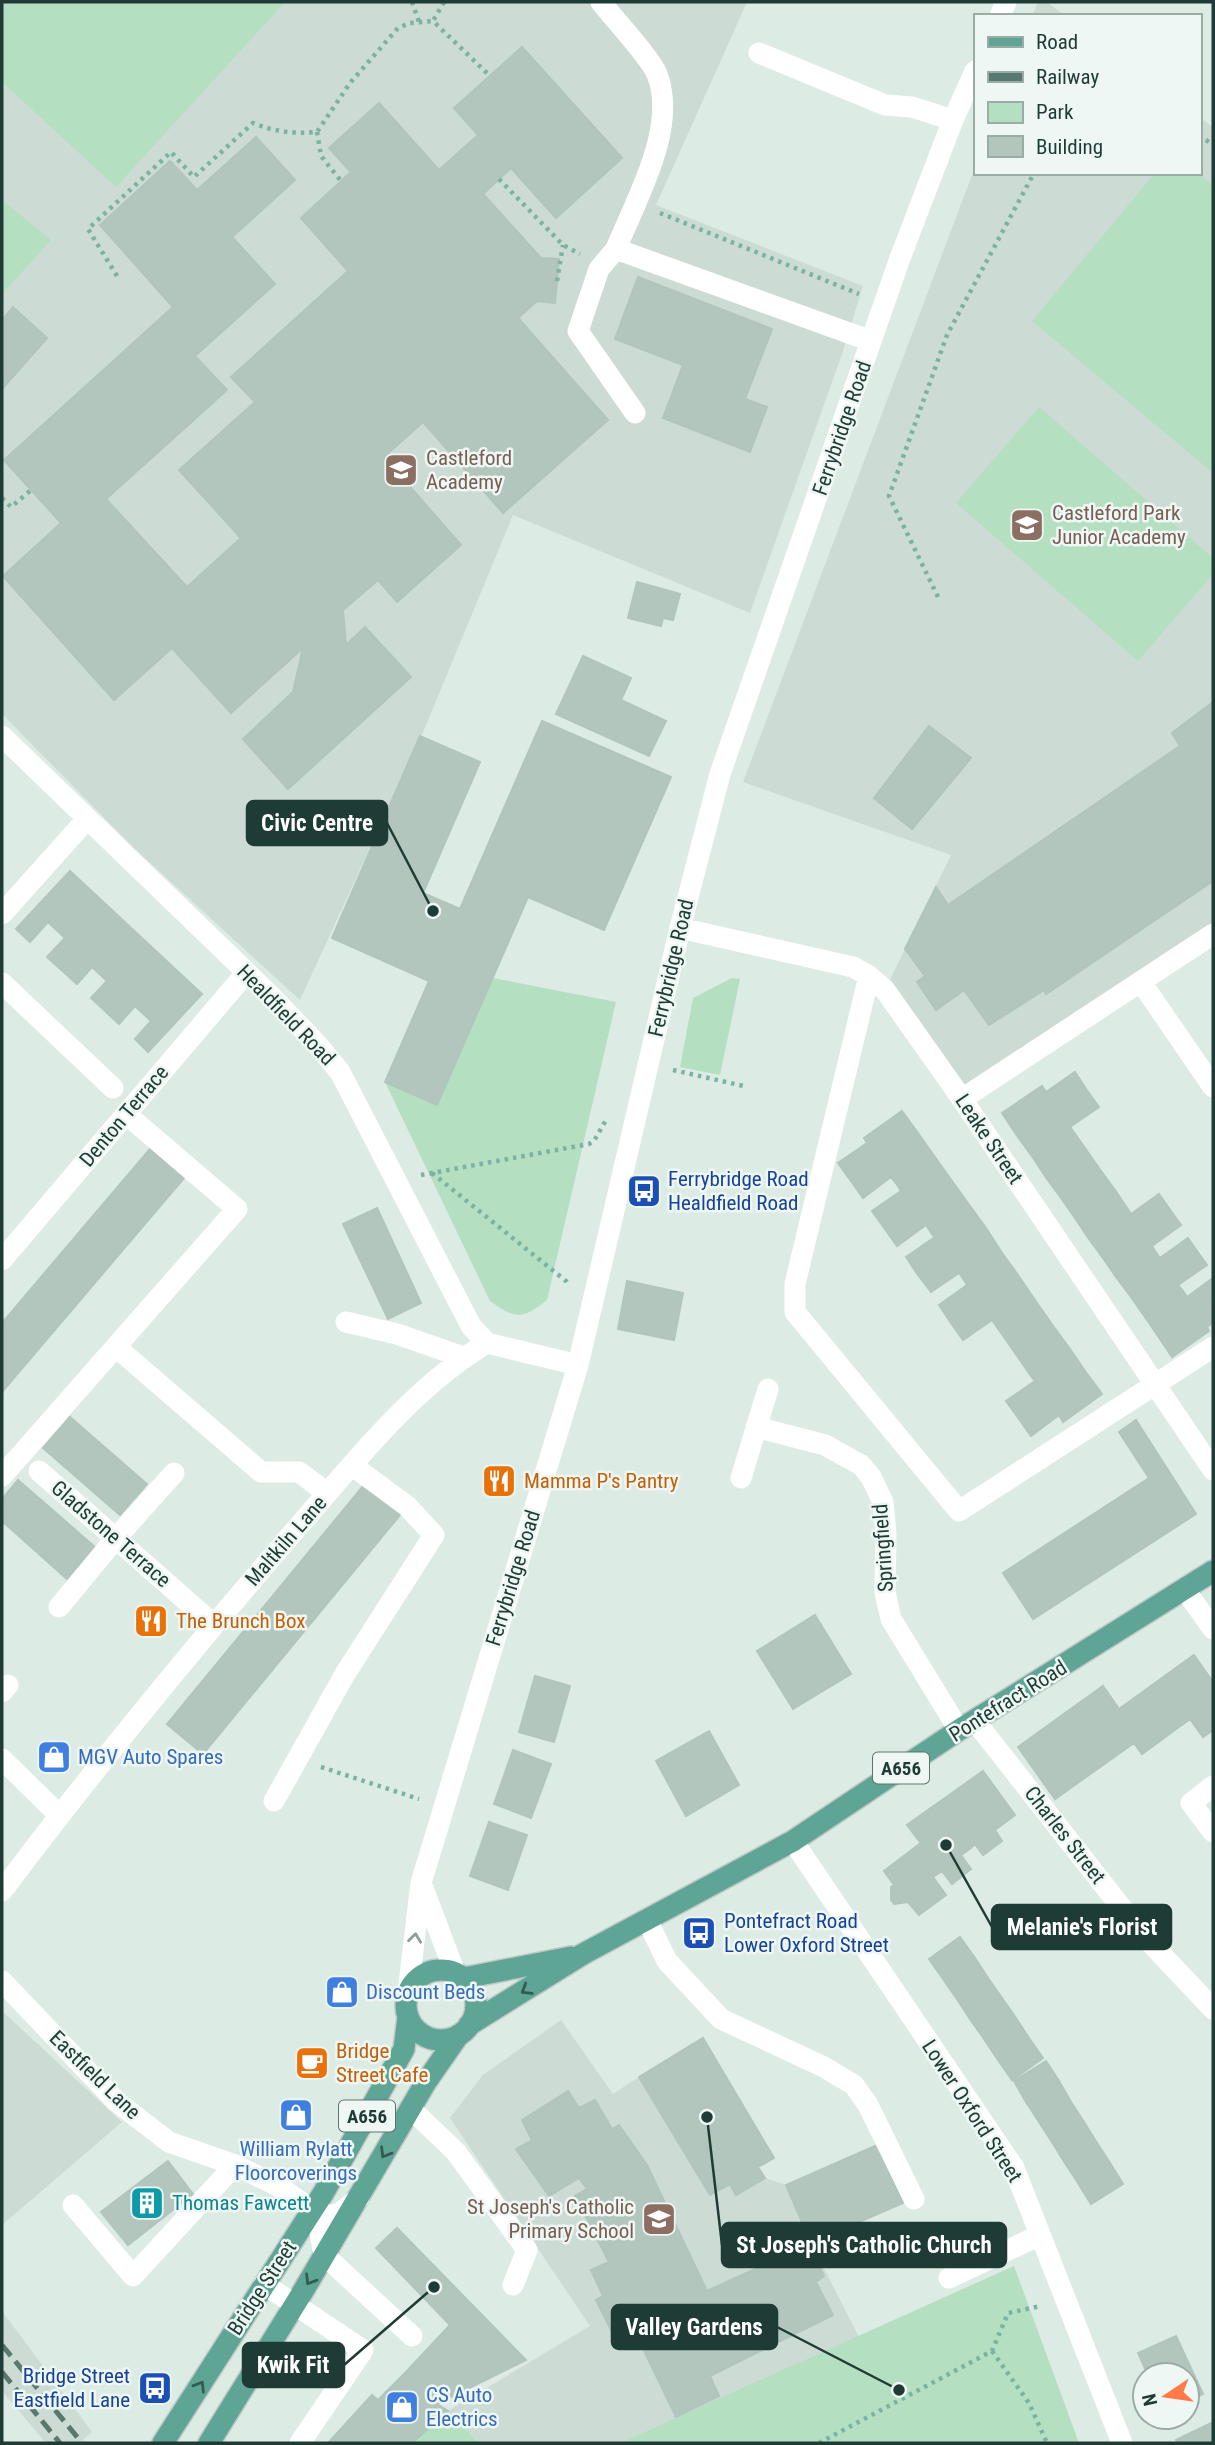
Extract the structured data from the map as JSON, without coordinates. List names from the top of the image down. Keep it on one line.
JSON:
{"streets":{"main road":["Pontefract Road","A656","Bridge Street"],"street":["Ferrybridge Road","Healdfield Road","Denton Terrace","Leake Street","Gladstone Terrace","Maltkiln Lane","Springfield","Charles Street","Eastfield Lane","Lower Oxford Street"]},"crossings":[["Ferrybridge Road","Leake Street"],["Ferrybridge Road","Pontefract Road"],["Ferrybridge Road","A656"],["Ferrybridge Road","Bridge Street"],["Healdfield Road","Denton Terrace"],["Healdfield Road","Maltkiln Lane"],["Gladstone Terrace","Maltkiln Lane"],["Springfield","Pontefract Road"],["Springfield","Charles Street"],["Pontefract Road","A656"],["Pontefract Road","Charles Street"],["Pontefract Road","Lower Oxford Street"],["Pontefract Road","Bridge Street"],["A656","Bridge Street"],["Eastfield Lane","Bridge Street"]],"places":{"school or university":["Castleford Academy","Castleford Park Junior Academy","St Joseph's Catholic Primary School"],"other":["Civic Centre","Melanie's Florist","St Joseph's Catholic Church","Kwik Fit","Valley Gardens"],"bus stop":["Ferrybridge Road Healdfield Road","Pontefract Road Lower Oxford Street","Bridge Street Eastfield Lane"],"restaurant":["Mamma P's Pantry","The Brunch Box"],"shop":["MGV Auto Spares","Discount Beds","William Rylatt Floorcoverings","CS Auto Electrics"],"cafe":["Bridge Street Cafe"],"building":["Thomas Fawcett"]},"legend":["Road","Railway","Park","Building"],"north":"left"}
